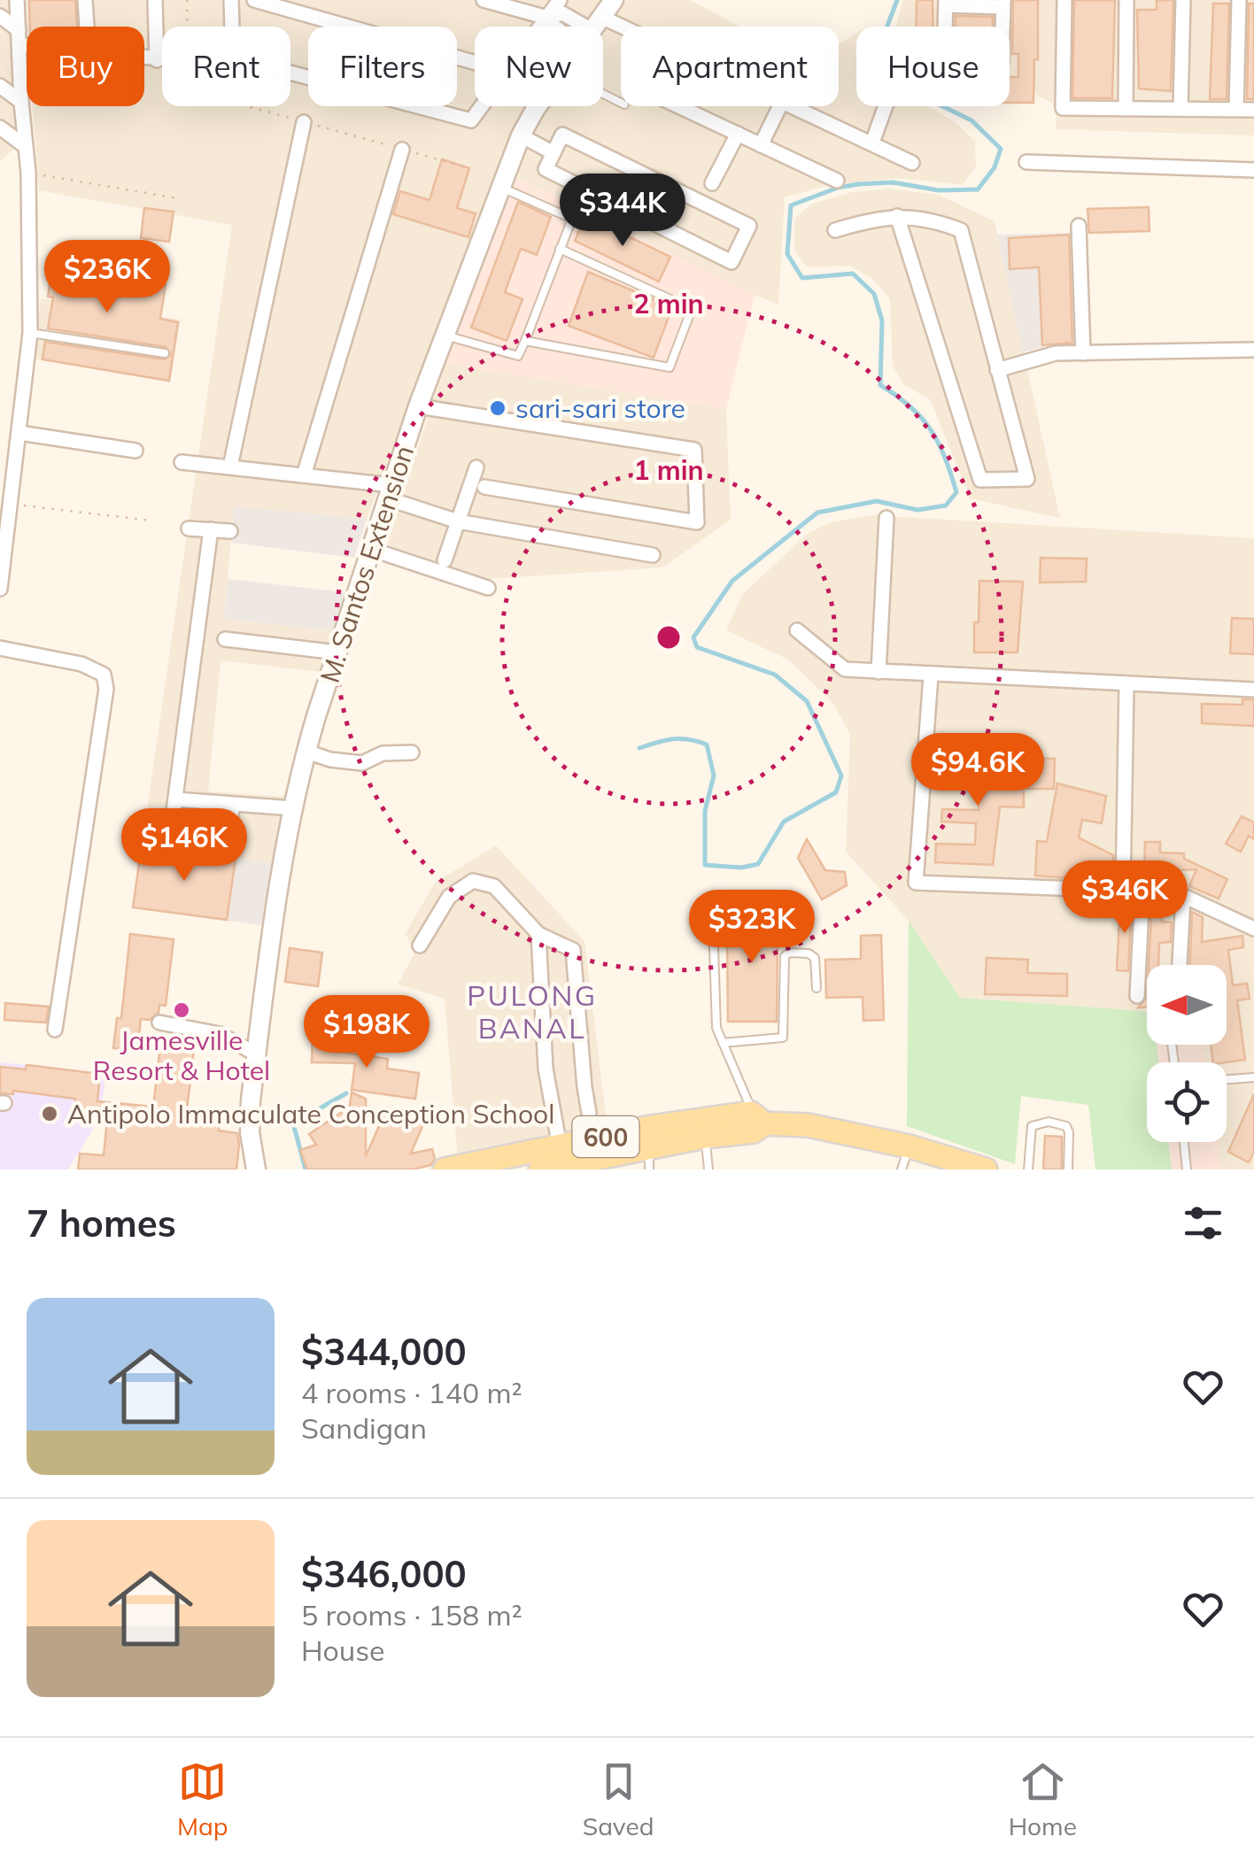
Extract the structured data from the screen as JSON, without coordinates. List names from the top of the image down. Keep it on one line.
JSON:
{"streets":{"main road":["600"],"street":["M. Santos Extension"]},"districts":["PULONG BANAL"],"places":["sari-sari store","Jamesville Resort & Hotel","Antipolo Immaculate Conception School"],"north":"left","page":{"chip":["Buy","Rent","Filters","New","Apartment","House"],"price":["$344K","$236K","$94.6K","$146K","$346K","$323K","$198K"],"heading":"7 homes","list":[{"name":"$344,000","note":"4 rooms · 140 m² · Sandigan"},{"name":"$346,000","note":"5 rooms · 158 m² · House"}],"tabs":["Map","Saved","Home"]},"rings":["2 min","1 min"]}
